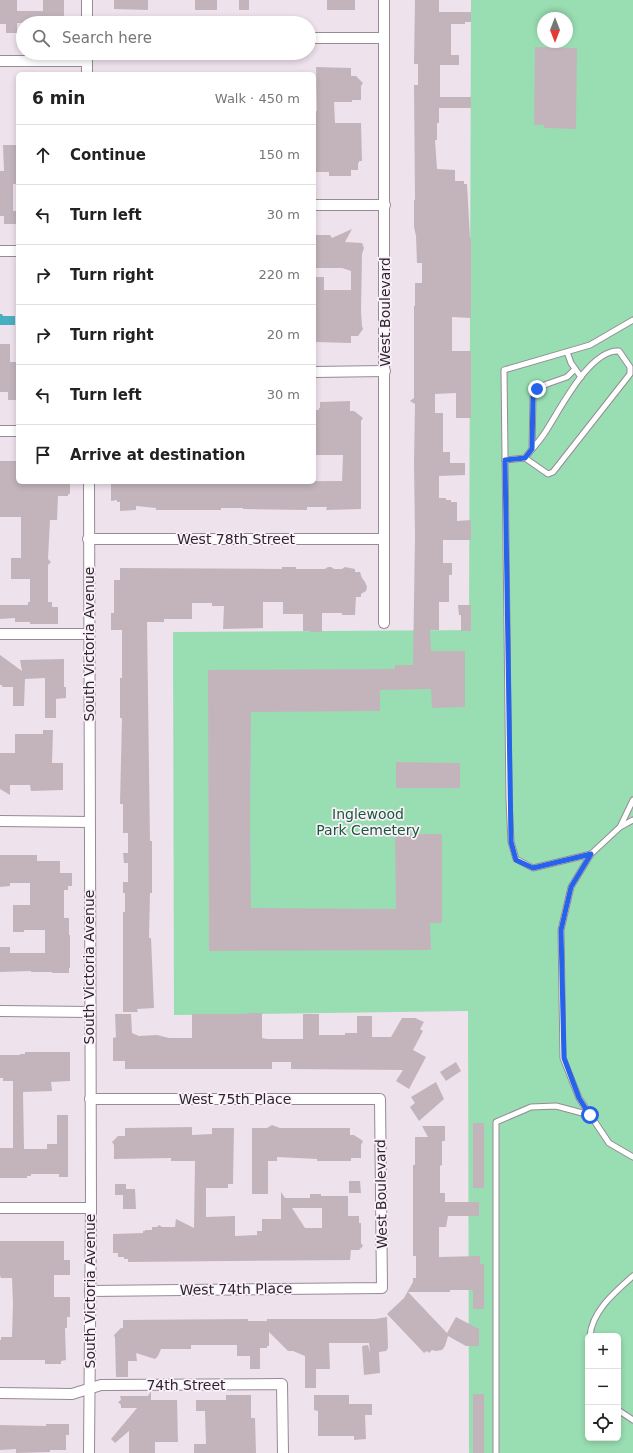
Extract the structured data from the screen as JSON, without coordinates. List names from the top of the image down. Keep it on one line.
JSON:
{"streets":{"street":["West Boulevard","West 78th Street","South Victoria Avenue","West 75th Place","West 74th Place","74th Street"]},"crossings":[["West Boulevard","West 78th Street"],["West Boulevard","West 75th Place"],["West Boulevard","West 74th Place"],["West 78th Street","South Victoria Avenue"],["South Victoria Avenue","West 75th Place"],["South Victoria Avenue","West 74th Place"],["South Victoria Avenue","74th Street"]],"parks":["Inglewood Park Cemetery"],"north":"bottom","page":{"search":"Search here","heading":["6 min","Walk · 450 m"],"list":[["Continue","150 m"],["Turn left","30 m"],["Turn right","220 m"],["Turn right","20 m"],["Turn left","30 m"],"Arrive at destination"],"map_buttons":["+","−"]}}
